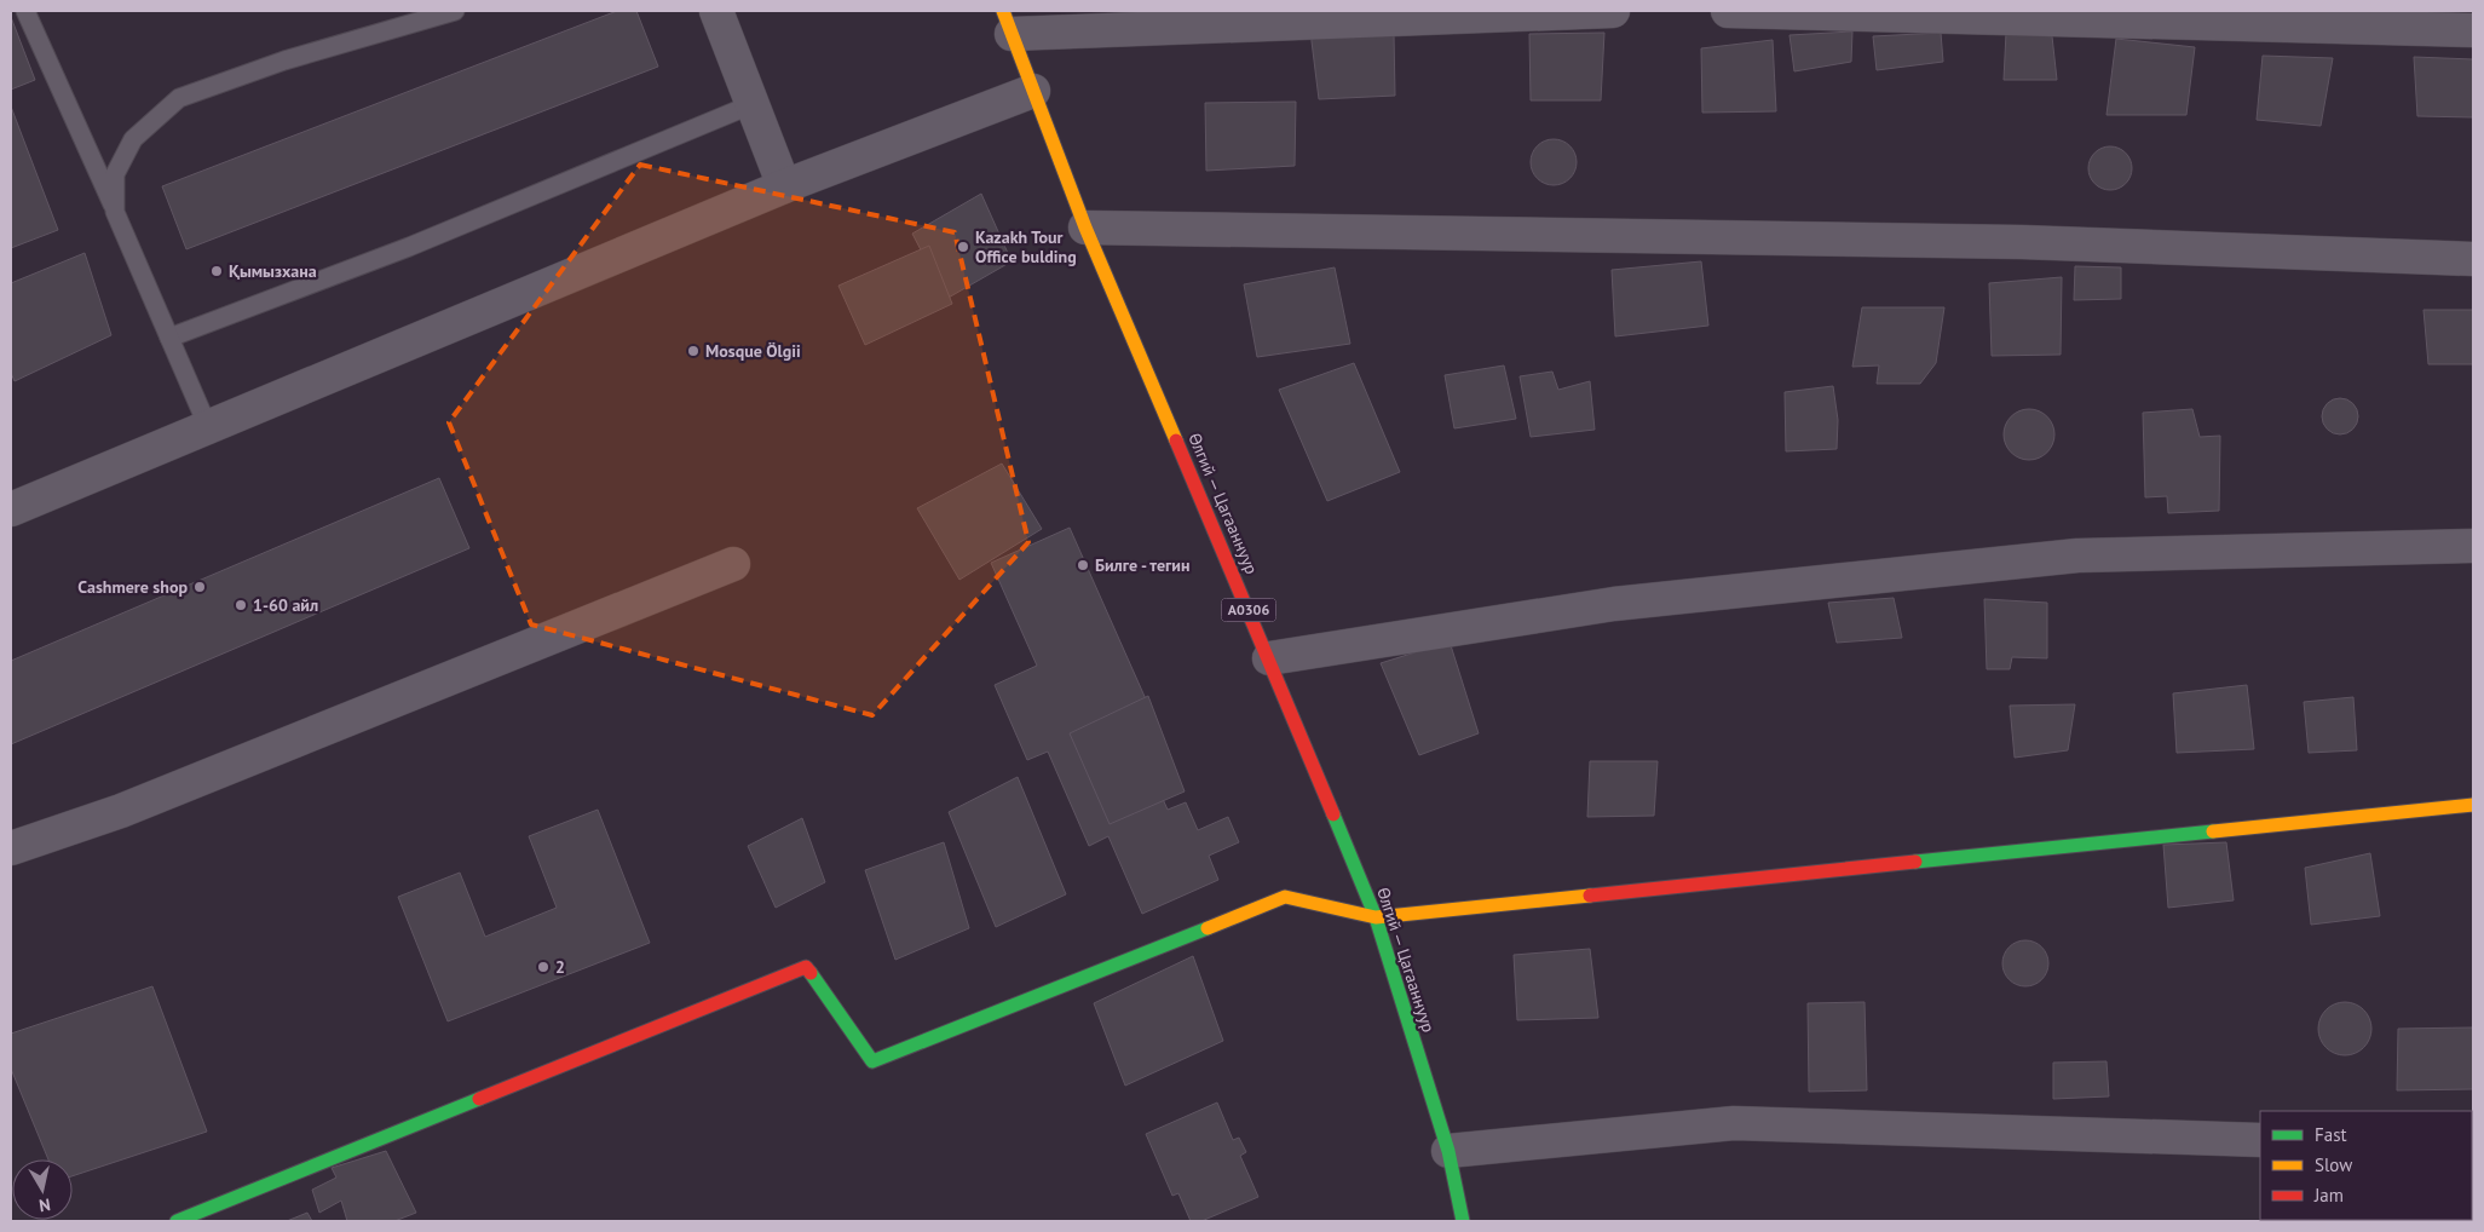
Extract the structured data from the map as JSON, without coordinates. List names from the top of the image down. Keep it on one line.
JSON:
{"streets":{"main road":["Өлгий — Цагааннуур","A0306"]},"places":["Kazakh Tour Office bulding","Қымызхана","Mosque Ölgii","Билге - тегин","Cashmere shop","1-60 айл","2"],"legend":["Fast","Slow","Jam"],"north":"bottom"}
